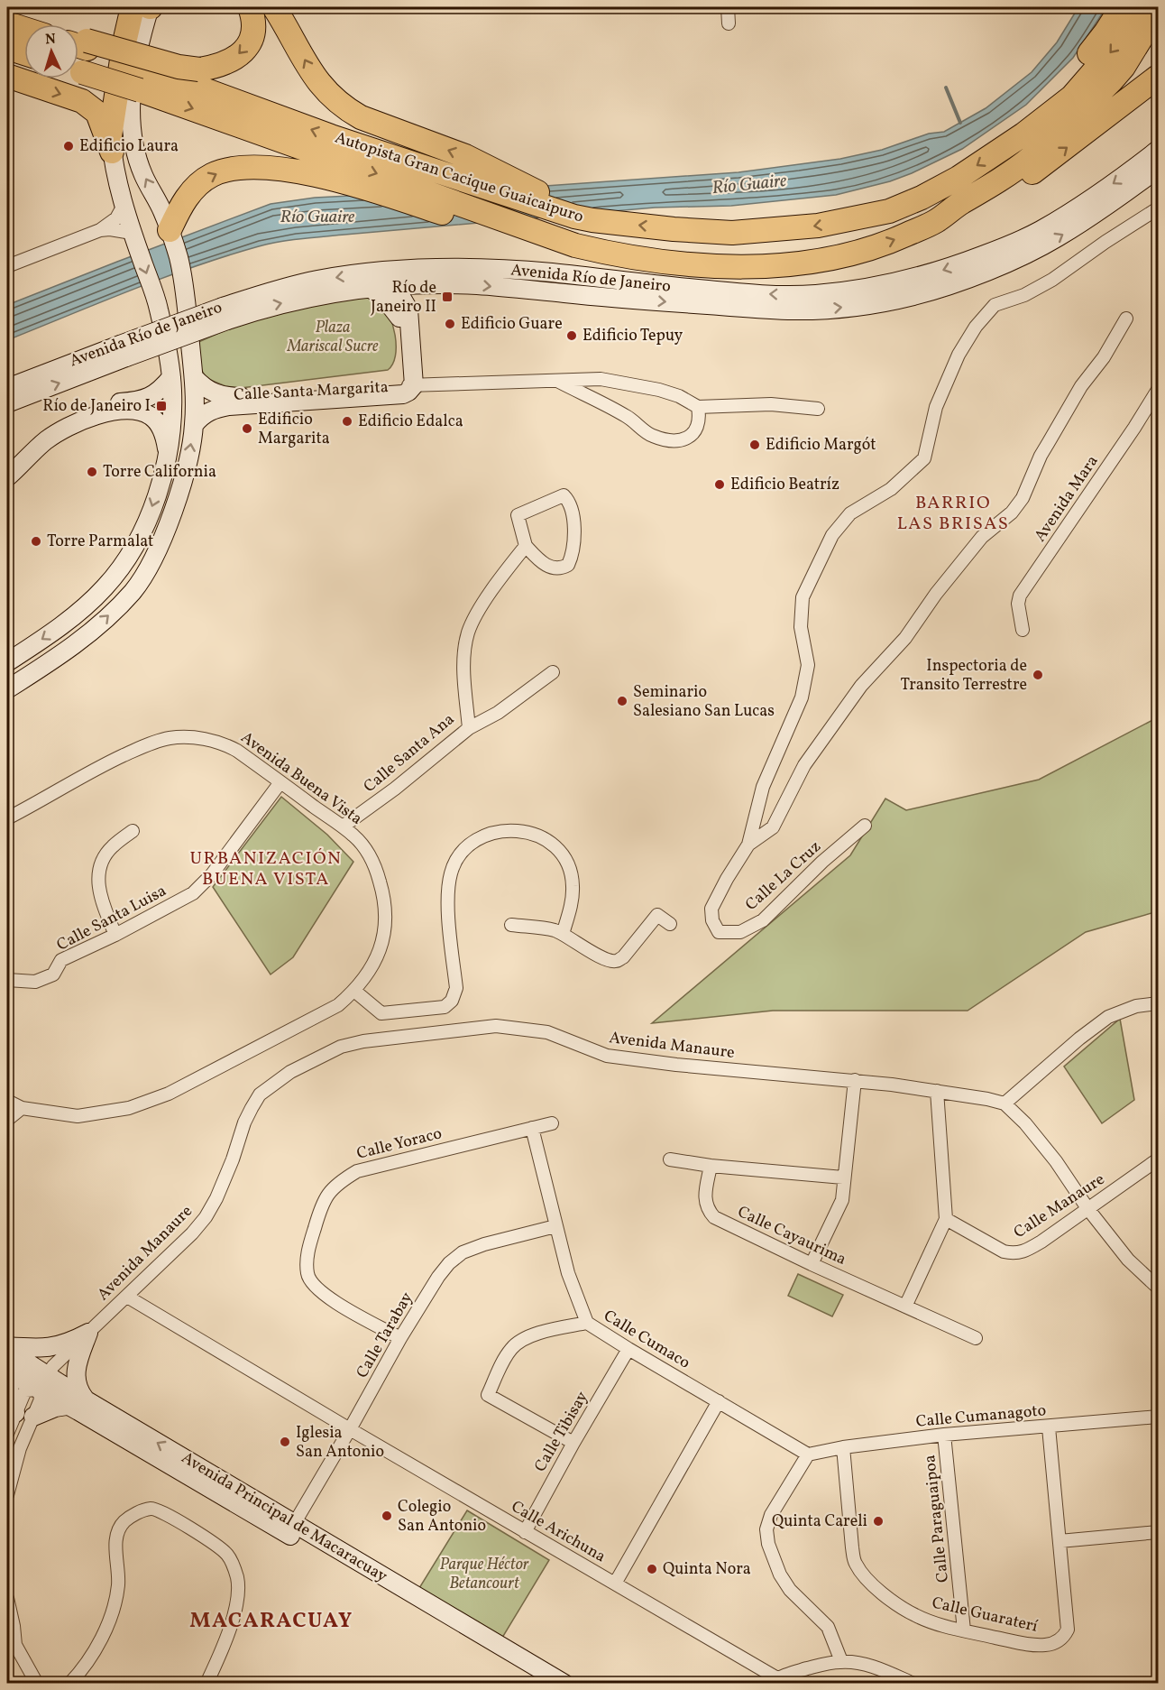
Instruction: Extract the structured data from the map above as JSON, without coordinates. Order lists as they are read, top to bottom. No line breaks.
{"streets":{"highway":["Autopista Gran Cacique Guaicaipuro"],"street":["Avenida Río de Janeiro","Calle Santa Margarita","Avenida Mara","Calle Santa Ana","Avenida Buena Vista","Calle La Cruz","Calle Santa Luisa","Avenida Manaure","Calle Yoraco","Calle Manaure","Calle Cayaurima","Calle Tarabay","Calle Cumaco","Calle Cumanagoto","Calle Tibisay","Avenida Principal de Macaracuay","Calle Paraguaipoa","Calle Arichuna","Calle Guaraterí"]},"crossings":[["Avenida Río de Janeiro","Calle Santa Margarita"],["Calle Santa Ana","Avenida Buena Vista"],["Avenida Buena Vista","Calle Santa Luisa"],["Avenida Manaure","Avenida Principal de Macaracuay"],["Avenida Manaure","Calle Arichuna"],["Calle Yoraco","Calle Tarabay"],["Calle Yoraco","Calle Cumaco"],["Calle Tarabay","Calle Cumaco"],["Calle Tarabay","Avenida Principal de Macaracuay"],["Calle Tarabay","Calle Arichuna"],["Calle Cumaco","Calle Cumanagoto"],["Calle Cumaco","Calle Tibisay"],["Calle Cumanagoto","Calle Paraguaipoa"],["Calle Cumanagoto","Calle Guaraterí"],["Calle Tibisay","Calle Arichuna"],["Calle Paraguaipoa","Calle Guaraterí"]],"districts":["BARRIO LAS BRISAS","URBANIZACIÓN BUENA VISTA","MACARACUAY"],"water":["Río Guaire"],"parks":["Plaza Mariscal Sucre","Parque Héctor Betancourt"],"places":{"other":["Edificio Laura","Edificio Guare","Edificio Tepuy","Edificio Edalca","Edificio Margarita","Edificio Margót","Torre California","Edificio Beatríz","Torre Parmalat","Inspectoria de Transito Terrestre","Seminario Salesiano San Lucas","Iglesia San Antonio","Colegio San Antonio","Quinta Careli","Quinta Nora"],"transit":["Río de Janeiro II","Río de Janeiro I"]},"north":"top"}
